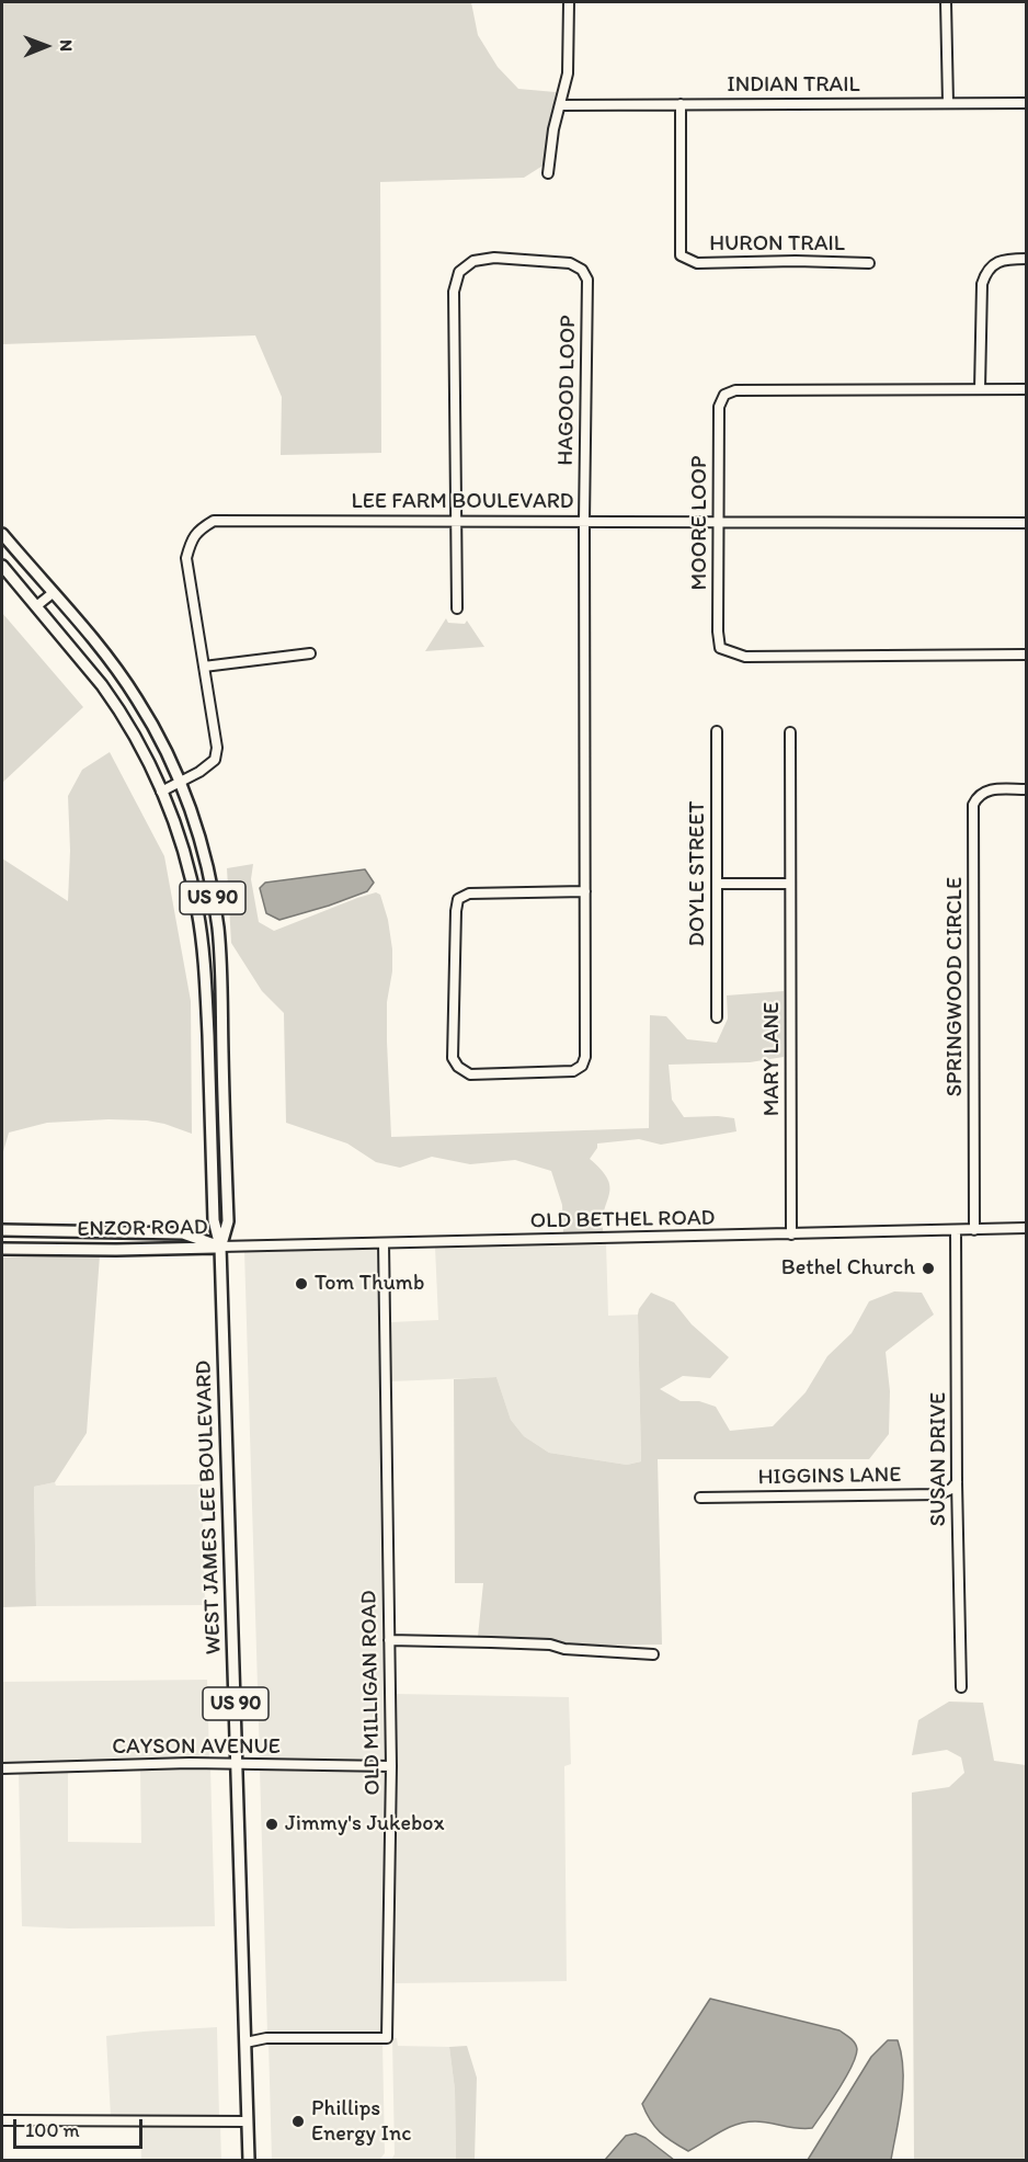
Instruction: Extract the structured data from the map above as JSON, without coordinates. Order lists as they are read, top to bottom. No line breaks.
{"streets":{"main road":["US 90","ENZOR ROAD","WEST JAMES LEE BOULEVARD"],"street":["INDIAN TRAIL","HURON TRAIL","HAGOOD LOOP","LEE FARM BOULEVARD","MOORE LOOP","DOYLE STREET","SPRINGWOOD CIRCLE","MARY LANE","OLD BETHEL ROAD","SUSAN DRIVE","HIGGINS LANE","OLD MILLIGAN ROAD","CAYSON AVENUE"]},"crossings":[["INDIAN TRAIL","HURON TRAIL"],["HAGOOD LOOP","LEE FARM BOULEVARD"],["LEE FARM BOULEVARD","MOORE LOOP"],["LEE FARM BOULEVARD","WEST JAMES LEE BOULEVARD"],["SPRINGWOOD CIRCLE","OLD BETHEL ROAD"],["MARY LANE","OLD BETHEL ROAD"],["OLD BETHEL ROAD","ENZOR ROAD"],["OLD BETHEL ROAD","SUSAN DRIVE"],["OLD BETHEL ROAD","WEST JAMES LEE BOULEVARD"],["OLD BETHEL ROAD","OLD MILLIGAN ROAD"],["ENZOR ROAD","WEST JAMES LEE BOULEVARD"],["SUSAN DRIVE","HIGGINS LANE"],["WEST JAMES LEE BOULEVARD","OLD MILLIGAN ROAD"],["WEST JAMES LEE BOULEVARD","CAYSON AVENUE"],["OLD MILLIGAN ROAD","CAYSON AVENUE"]],"places":["Bethel Church","Tom Thumb","Jimmy's Jukebox","Phillips Energy Inc"],"scale_bar":"100 m","north":"right"}
